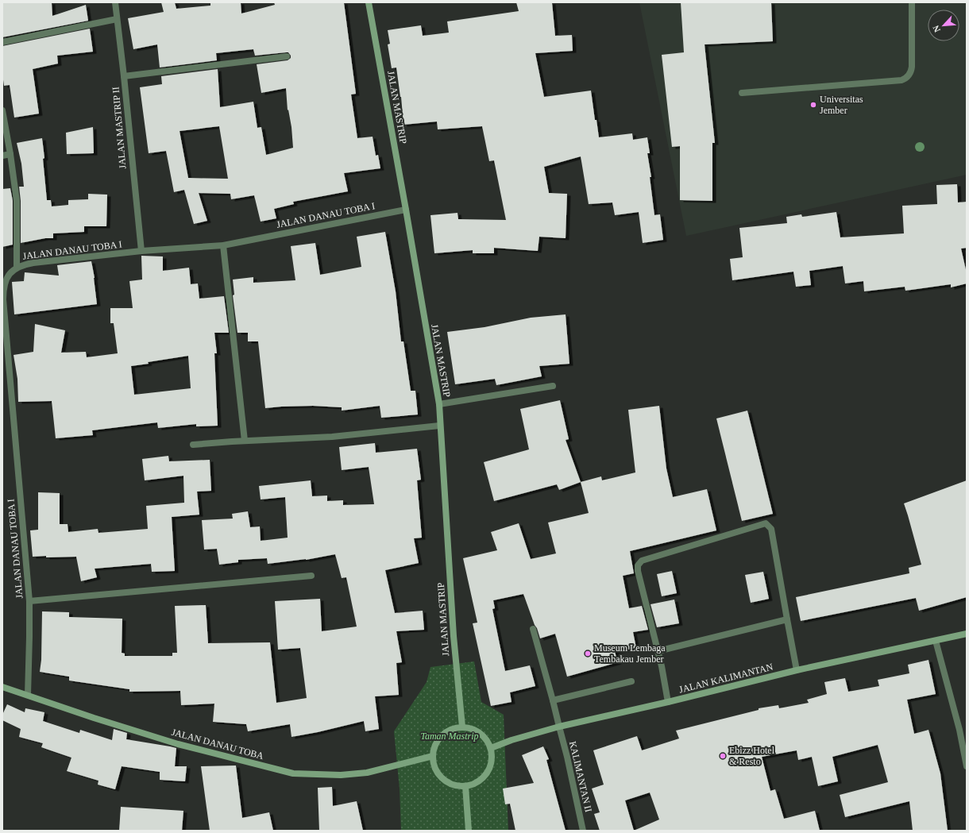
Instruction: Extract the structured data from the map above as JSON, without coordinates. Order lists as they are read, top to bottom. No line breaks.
{"streets":{"main road":["JALAN MASTRIP","JALAN KALIMANTAN","JALAN DANAU TOBA"],"street":["JALAN MASTRIP II","JALAN DANAU TOBA I","KALIMANTAN II"]},"crossings":[["JALAN MASTRIP","JALAN DANAU TOBA I"],["JALAN MASTRIP","JALAN KALIMANTAN"],["JALAN MASTRIP","JALAN DANAU TOBA"],["JALAN MASTRIP II","JALAN DANAU TOBA I"],["JALAN DANAU TOBA I","JALAN DANAU TOBA"],["JALAN KALIMANTAN","JALAN DANAU TOBA"],["JALAN KALIMANTAN","KALIMANTAN II"]],"parks":["Taman Mastrip"],"places":["Universitas Jember","Museum Lembaga Tembakau Jember","Ebizz Hotel & Resto"],"north":"bottom left"}
